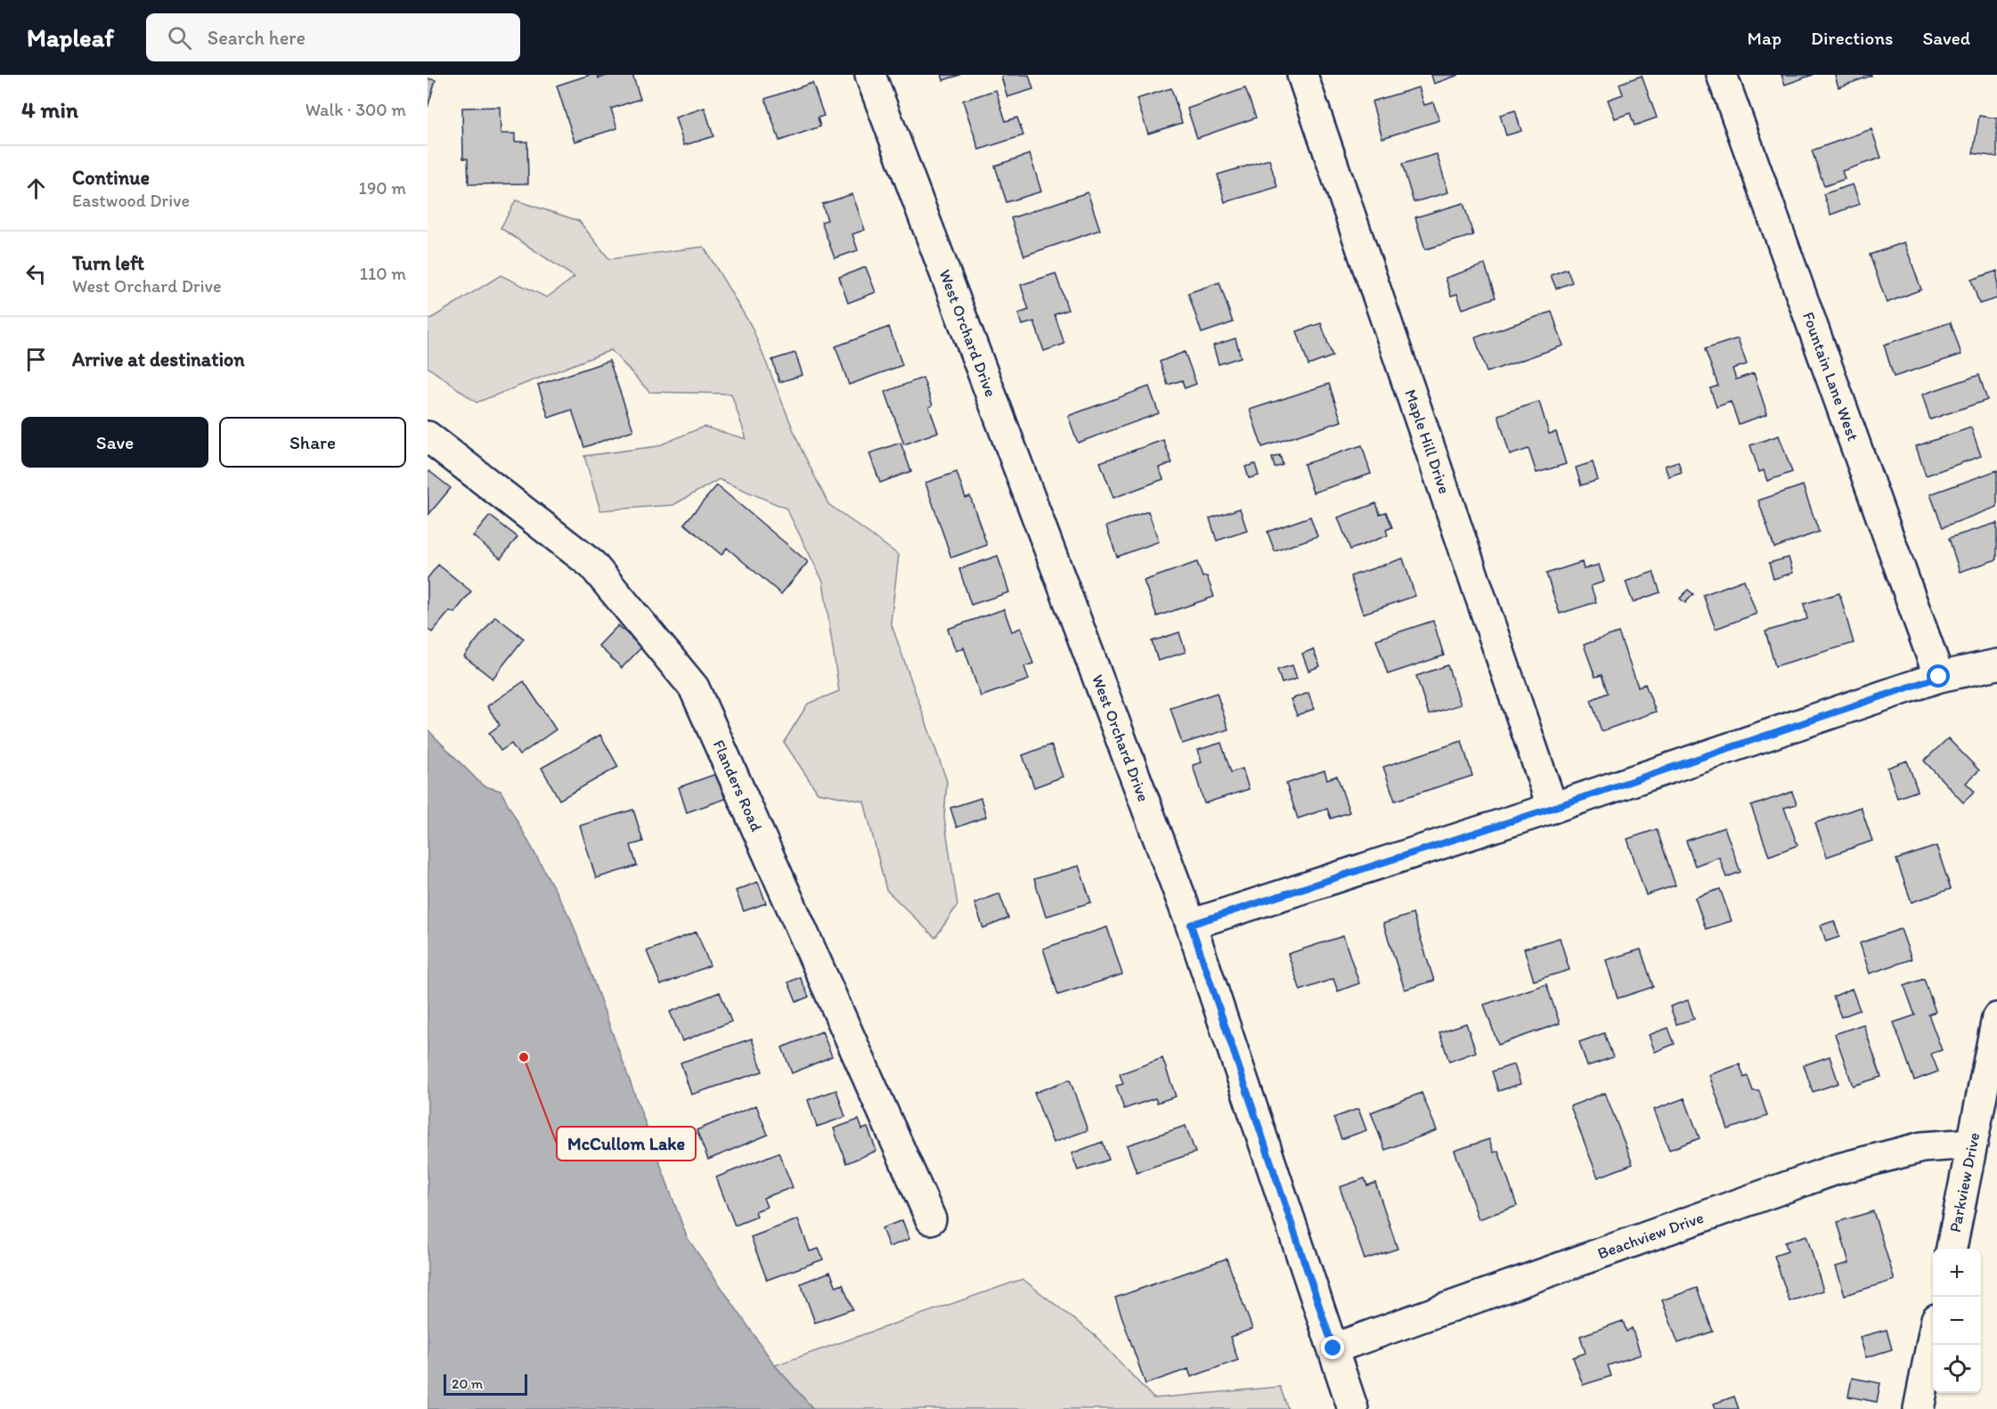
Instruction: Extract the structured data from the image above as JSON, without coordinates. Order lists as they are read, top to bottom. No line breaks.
{"streets":{"street":["West Orchard Drive","Fountain Lane West","Maple Hill Drive","Flanders Road","Parkview Drive","Beachview Drive"]},"crossings":[["West Orchard Drive","Beachview Drive"],["Parkview Drive","Beachview Drive"]],"places":["McCullom Lake"],"scale_bar":"20 m","page":{"header":"Mapleaf","search":"Search here","nav":["Map","Directions","Saved"],"heading":["4 min","Walk · 300 m"],"list":[["Continue","Eastwood Drive","190 m"],["Turn left","West Orchard Drive","110 m"],"Arrive at destination"],"buttons":["Save","Share"],"map_buttons":["+","−"],"scale":"20 m"}}
